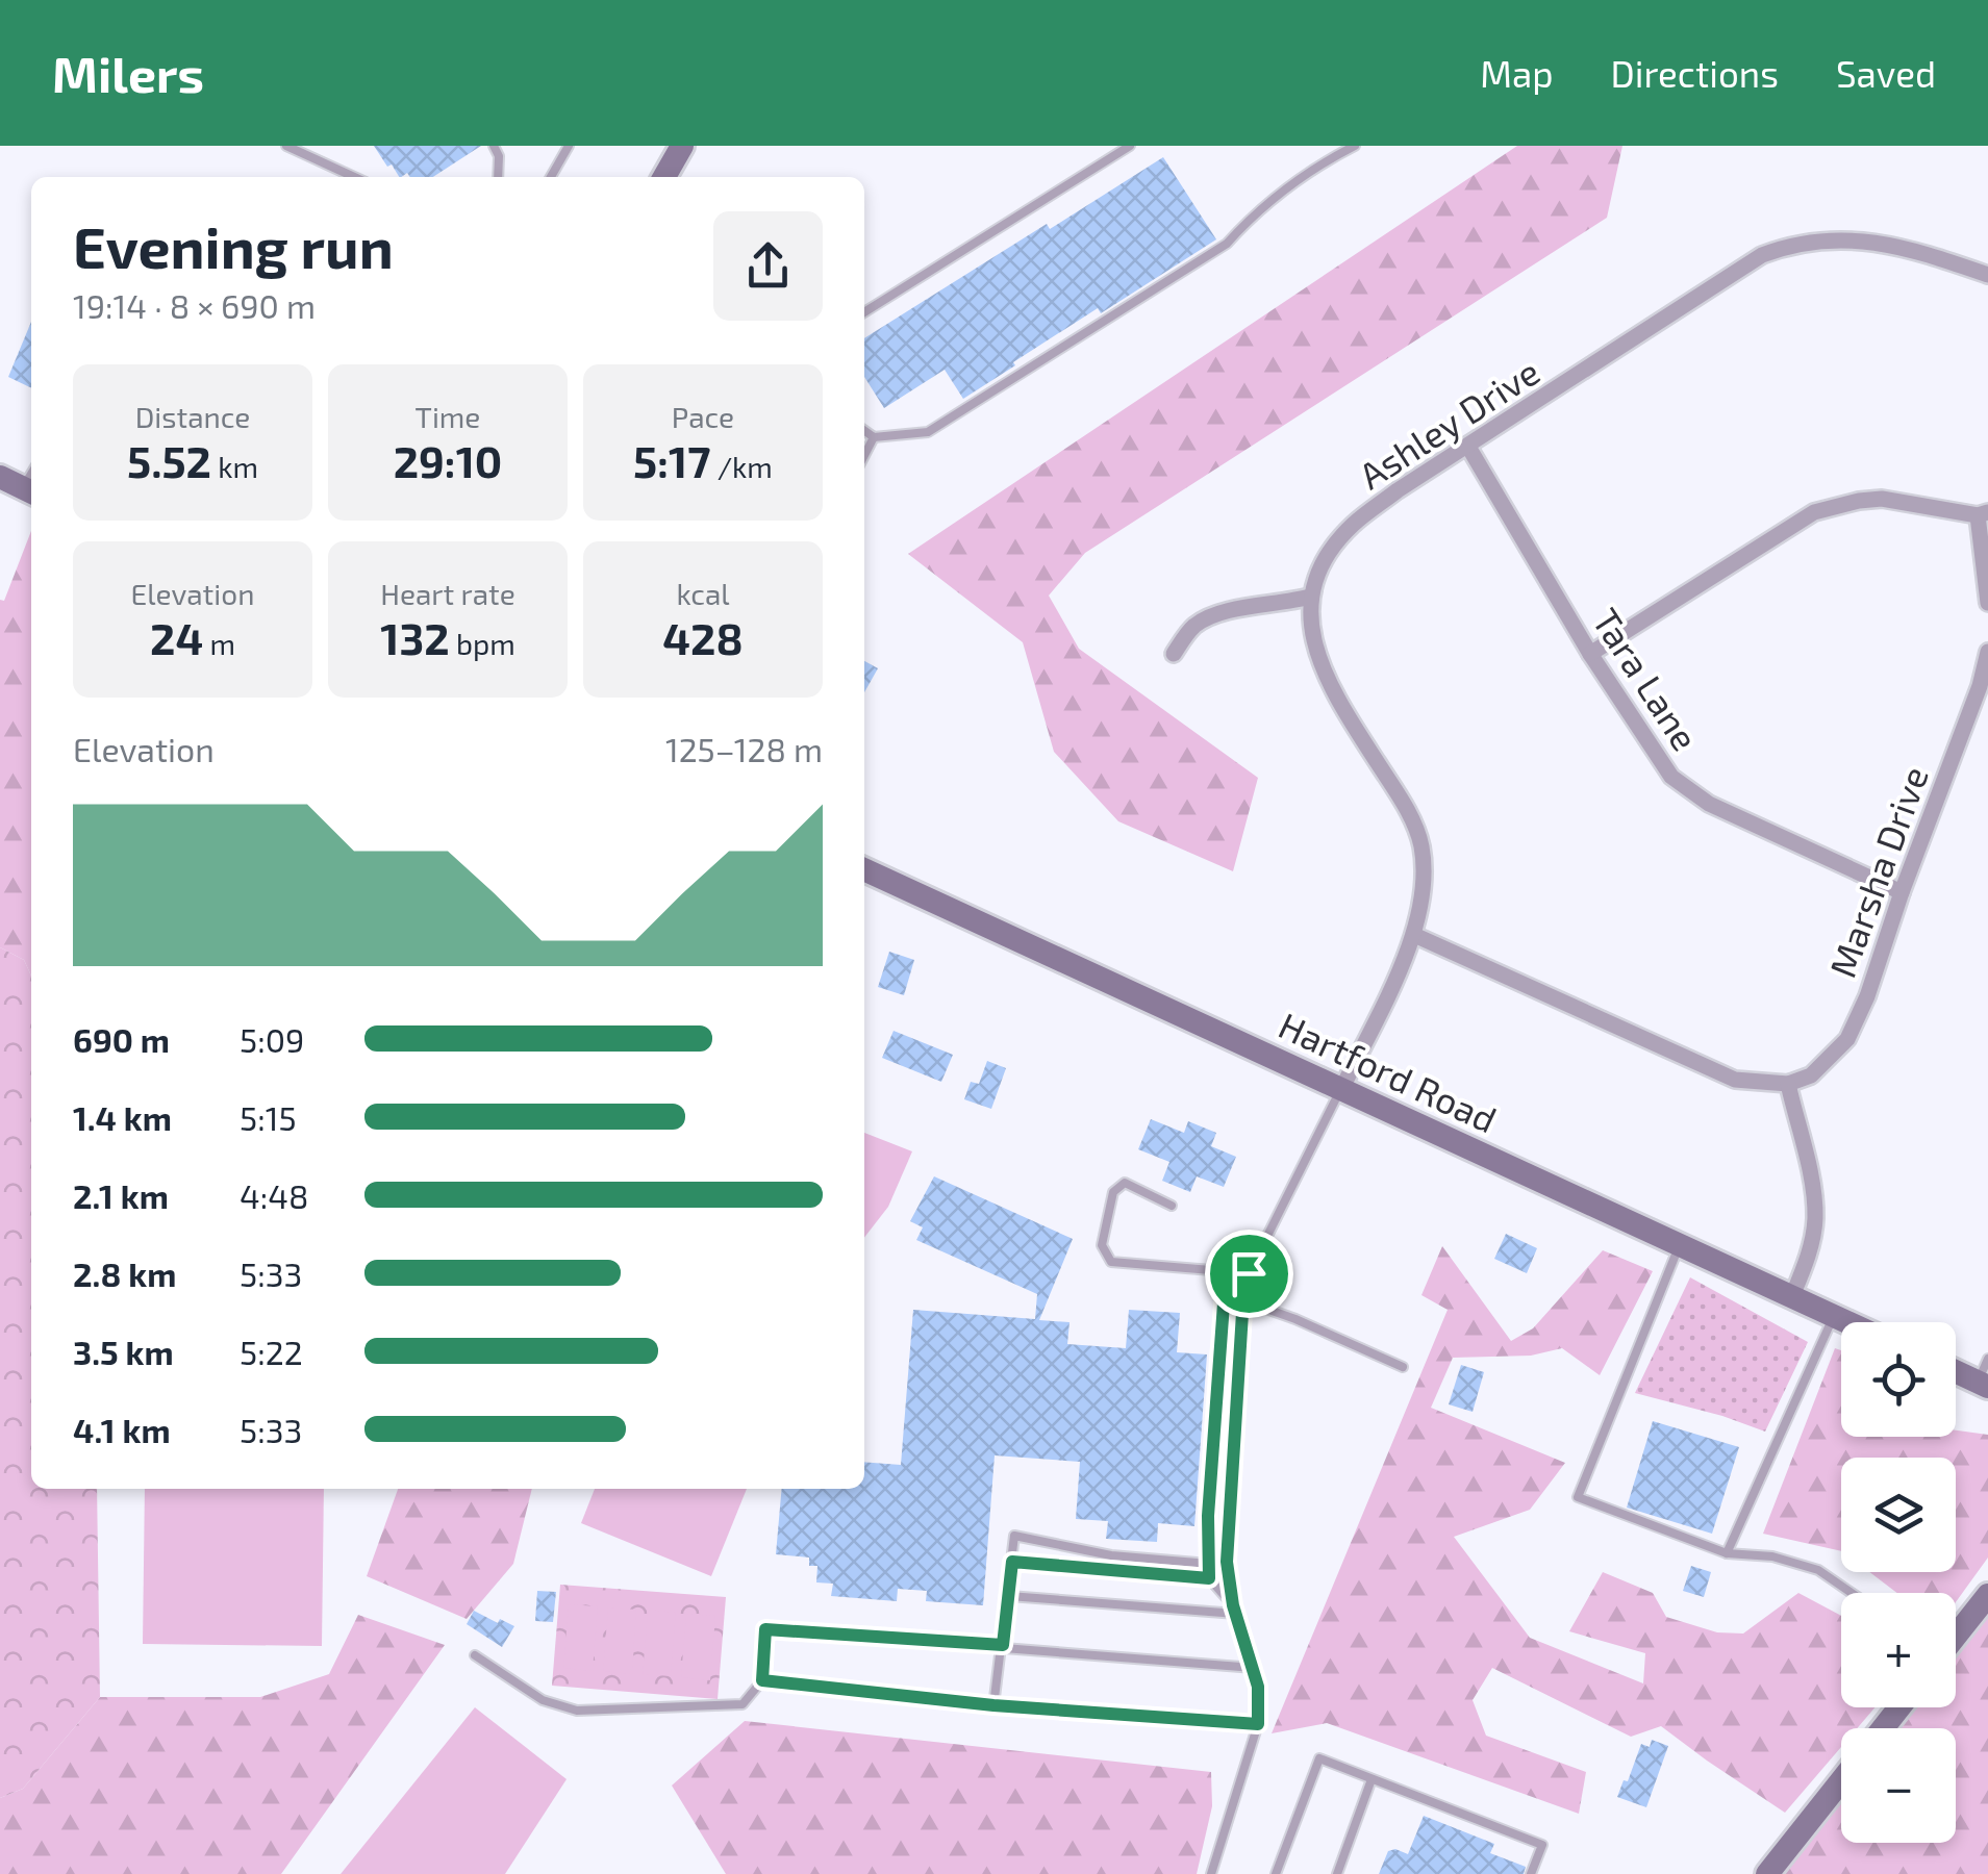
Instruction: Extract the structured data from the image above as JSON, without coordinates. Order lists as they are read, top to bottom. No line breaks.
{"streets":{"main road":["Hartford Road"],"street":["Ashley Drive","Tara Lane","Marsha Drive"]},"crossings":[["Ashley Drive","Tara Lane"],["Tara Lane","Marsha Drive"]],"page":{"header":"Milers","nav":["Map","Directions","Saved"],"heading":["Evening run","19:14 · 8 × 690 m"],"stats":[["Distance","5.52 km"],["Time","29:10"],["Pace","5:17 /km"],["Elevation","24 m"],["Heart rate","132 bpm"],["kcal","428"]],"chart":["Elevation","125–128 m"],"list":[{"name":"690 m","note":"5:09"},{"name":"1.4 km","note":"5:15"},{"name":"2.1 km","note":"4:48"},{"name":"2.8 km","note":"5:33"},{"name":"3.5 km","note":"5:22"},{"name":"4.1 km","note":"5:33"}],"map_buttons":["+","−"]}}
